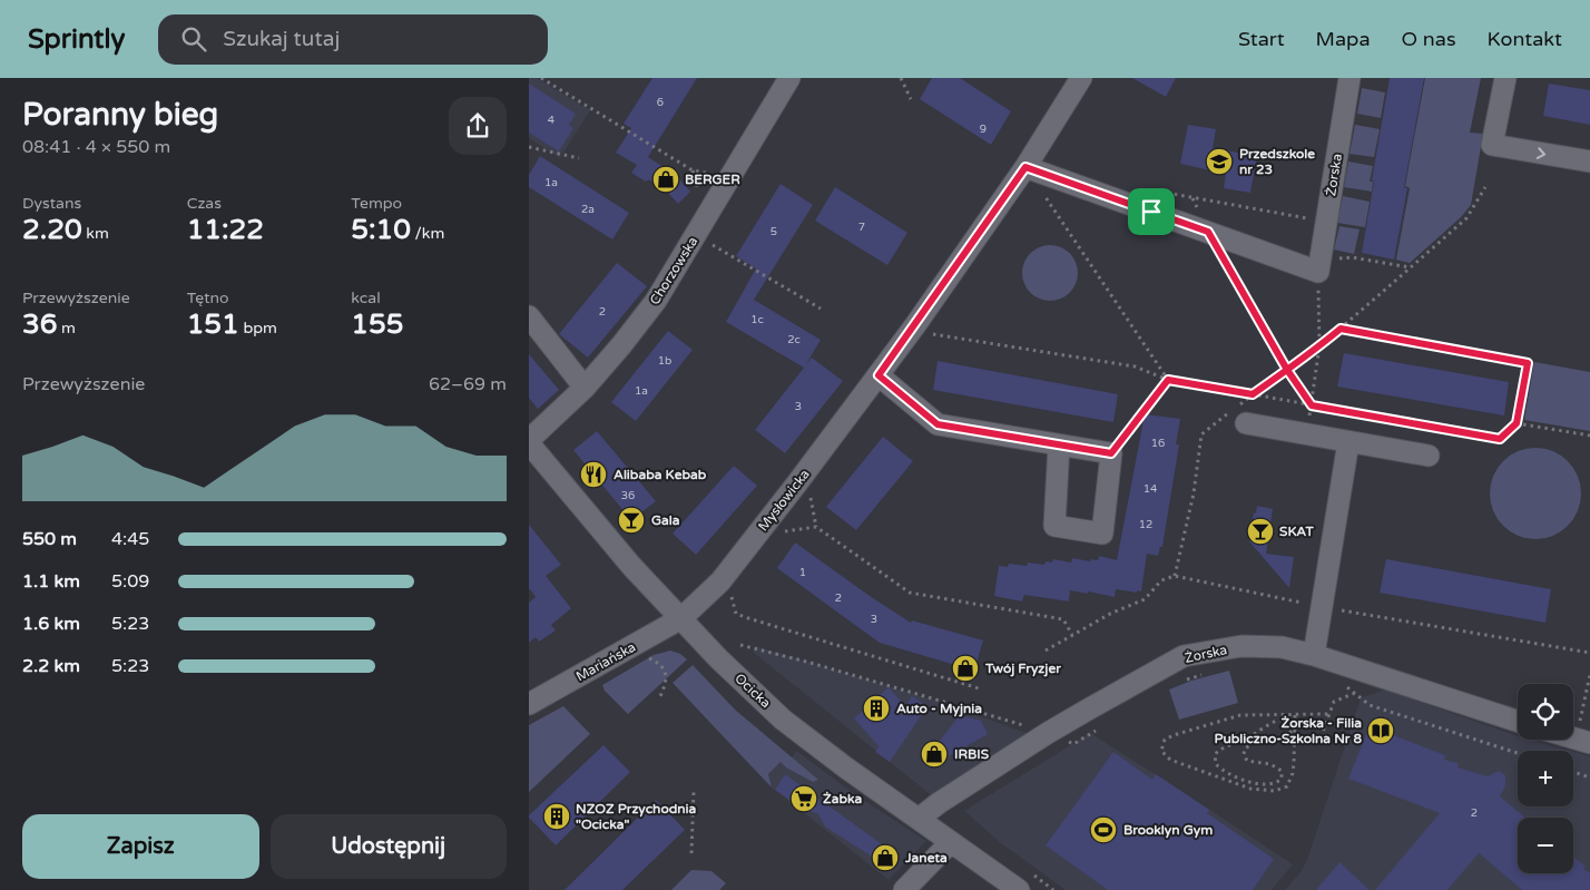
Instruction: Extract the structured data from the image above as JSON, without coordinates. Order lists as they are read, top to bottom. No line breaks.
{"streets":{"street":["Żorska","Chorzowska","Mysłowicka","Mariańska","Ocicka"]},"crossings":[["Żorska","Ocicka"],["Chorzowska","Ocicka"],["Mysłowicka","Mariańska"],["Mysłowicka","Ocicka"],["Mariańska","Ocicka"]],"places":{"school or university":["Przedszkole nr 23"],"shop":["BERGER","Twój Fryzjer","IRBIS","Janeta"],"restaurant":["Alibaba Kebab"],"bar":["Gala","SKAT"],"building":["Auto - Myjnia","NZOZ Przychodnia \"Ocicka\""],"library":["Żorska - Filia Publiczno-Szkolna Nr 8"],"supermarket":["Żabka"],"sports":["Brooklyn Gym"]},"house_numbers":["6","4","9","1a","2a","7","5","2","1c","2c","1b","1a","3","16","14","36","12","1","2","3","2"],"page":{"header":"Sprintly","search":"Szukaj tutaj","nav":["Start","Mapa","O nas","Kontakt"],"heading":["Poranny bieg","08:41 · 4 × 550 m"],"stats":[["Dystans","2.20 km"],["Czas","11:22"],["Tempo","5:10 /km"],["Przewyższenie","36 m"],["Tętno","151 bpm"],["kcal","155"]],"chart":["Przewyższenie","62–69 m"],"list":[{"name":"550 m","note":"4:45"},{"name":"1.1 km","note":"5:09"},{"name":"1.6 km","note":"5:23"},{"name":"2.2 km","note":"5:23"}],"map_buttons":["+","−"],"buttons":["Zapisz","Udostępnij"]}}
